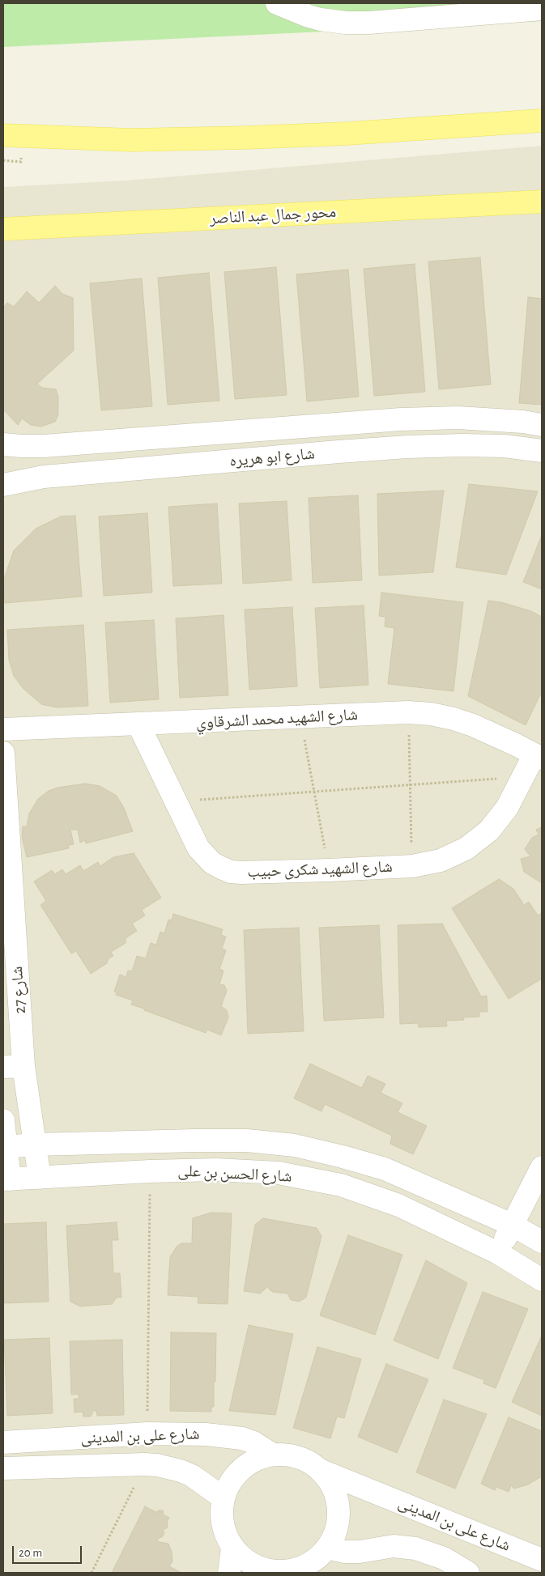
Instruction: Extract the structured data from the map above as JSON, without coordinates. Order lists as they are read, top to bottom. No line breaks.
{"streets":{"main road":["محور جمال عبد الناصر"],"street":["شارع ابو هريره","شارع الشهيد محمد الشرقاوي","شارع الشهيد شكرى حبيب","شارع 27","شارع الحسن بن على","شارع على بن المدينى"]},"crossings":[["شارع الشهيد محمد الشرقاوي","شارع الشهيد شكرى حبيب"],["شارع 27","شارع الحسن بن على"]],"scale_bar":"20 m"}
